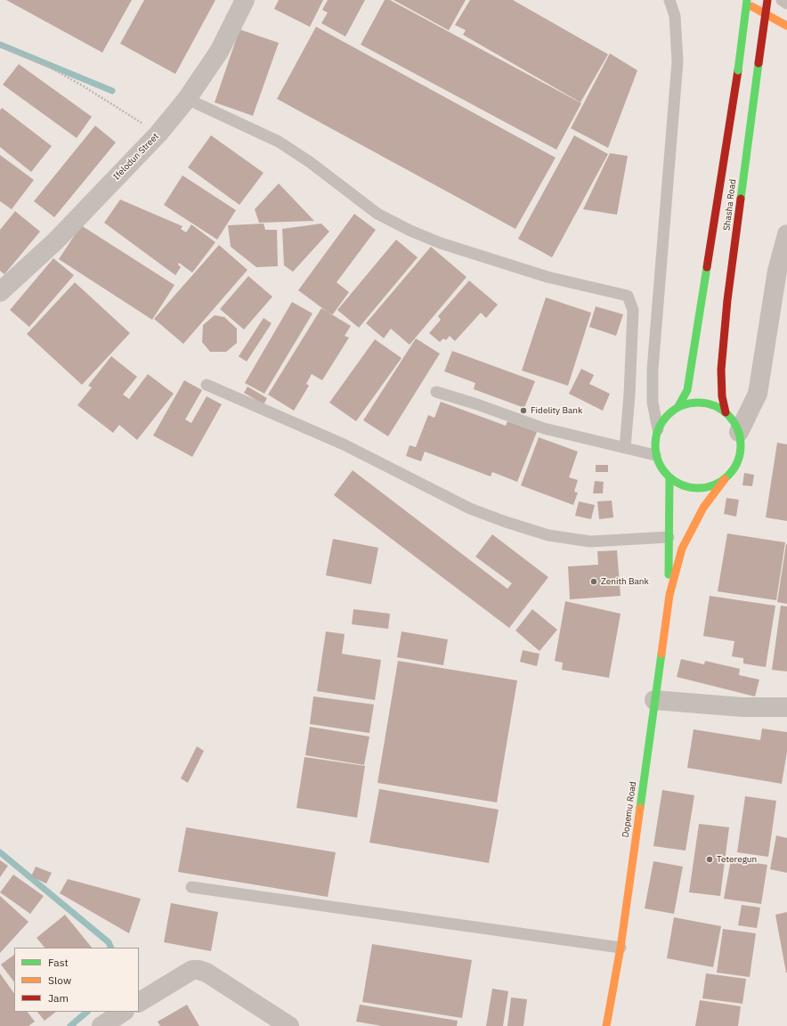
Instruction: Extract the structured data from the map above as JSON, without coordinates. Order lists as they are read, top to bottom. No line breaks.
{"streets":{"main road":["Shasha Road","Dopemu Road"],"street":["Ifelodun Street"]},"places":["Fidelity Bank","Zenith Bank","Teteregun"],"legend":["Fast","Slow","Jam"]}
